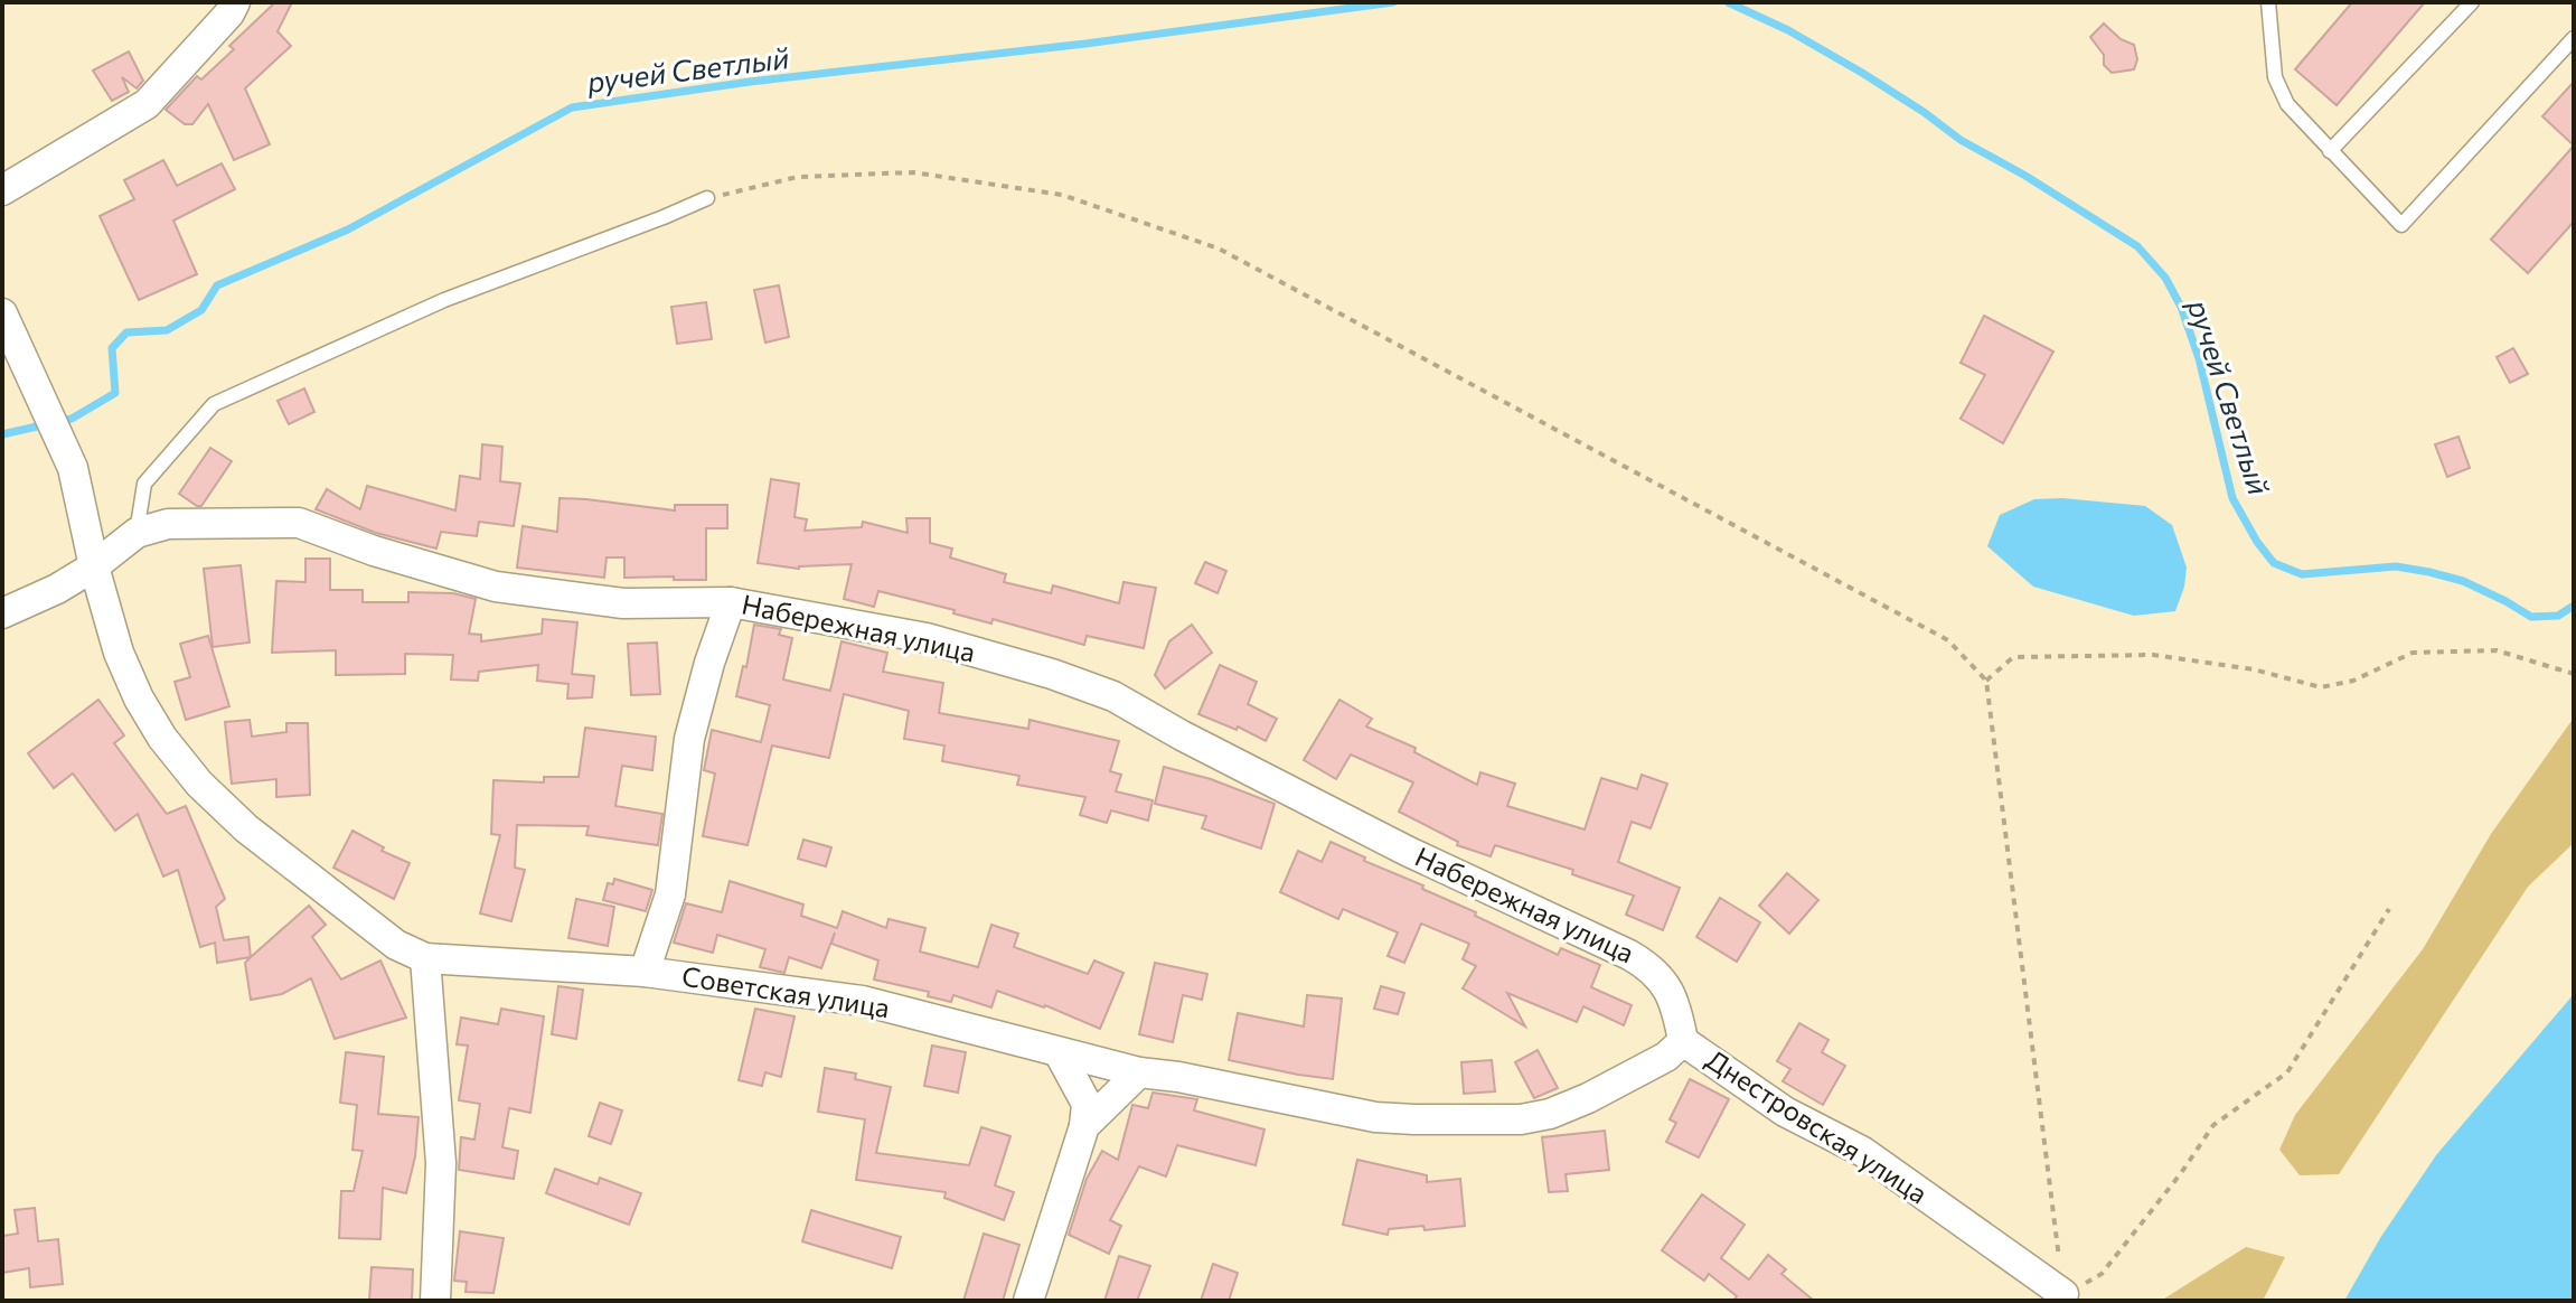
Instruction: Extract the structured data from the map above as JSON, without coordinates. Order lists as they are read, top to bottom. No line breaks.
{"streets":{"street":["Набережная улица","Советская улица","Днестровская улица"]},"crossings":[["Набережная улица","Советская улица"],["Набережная улица","Днестровская улица"],["Советская улица","Днестровская улица"]],"water":["ручей Светлый"]}
